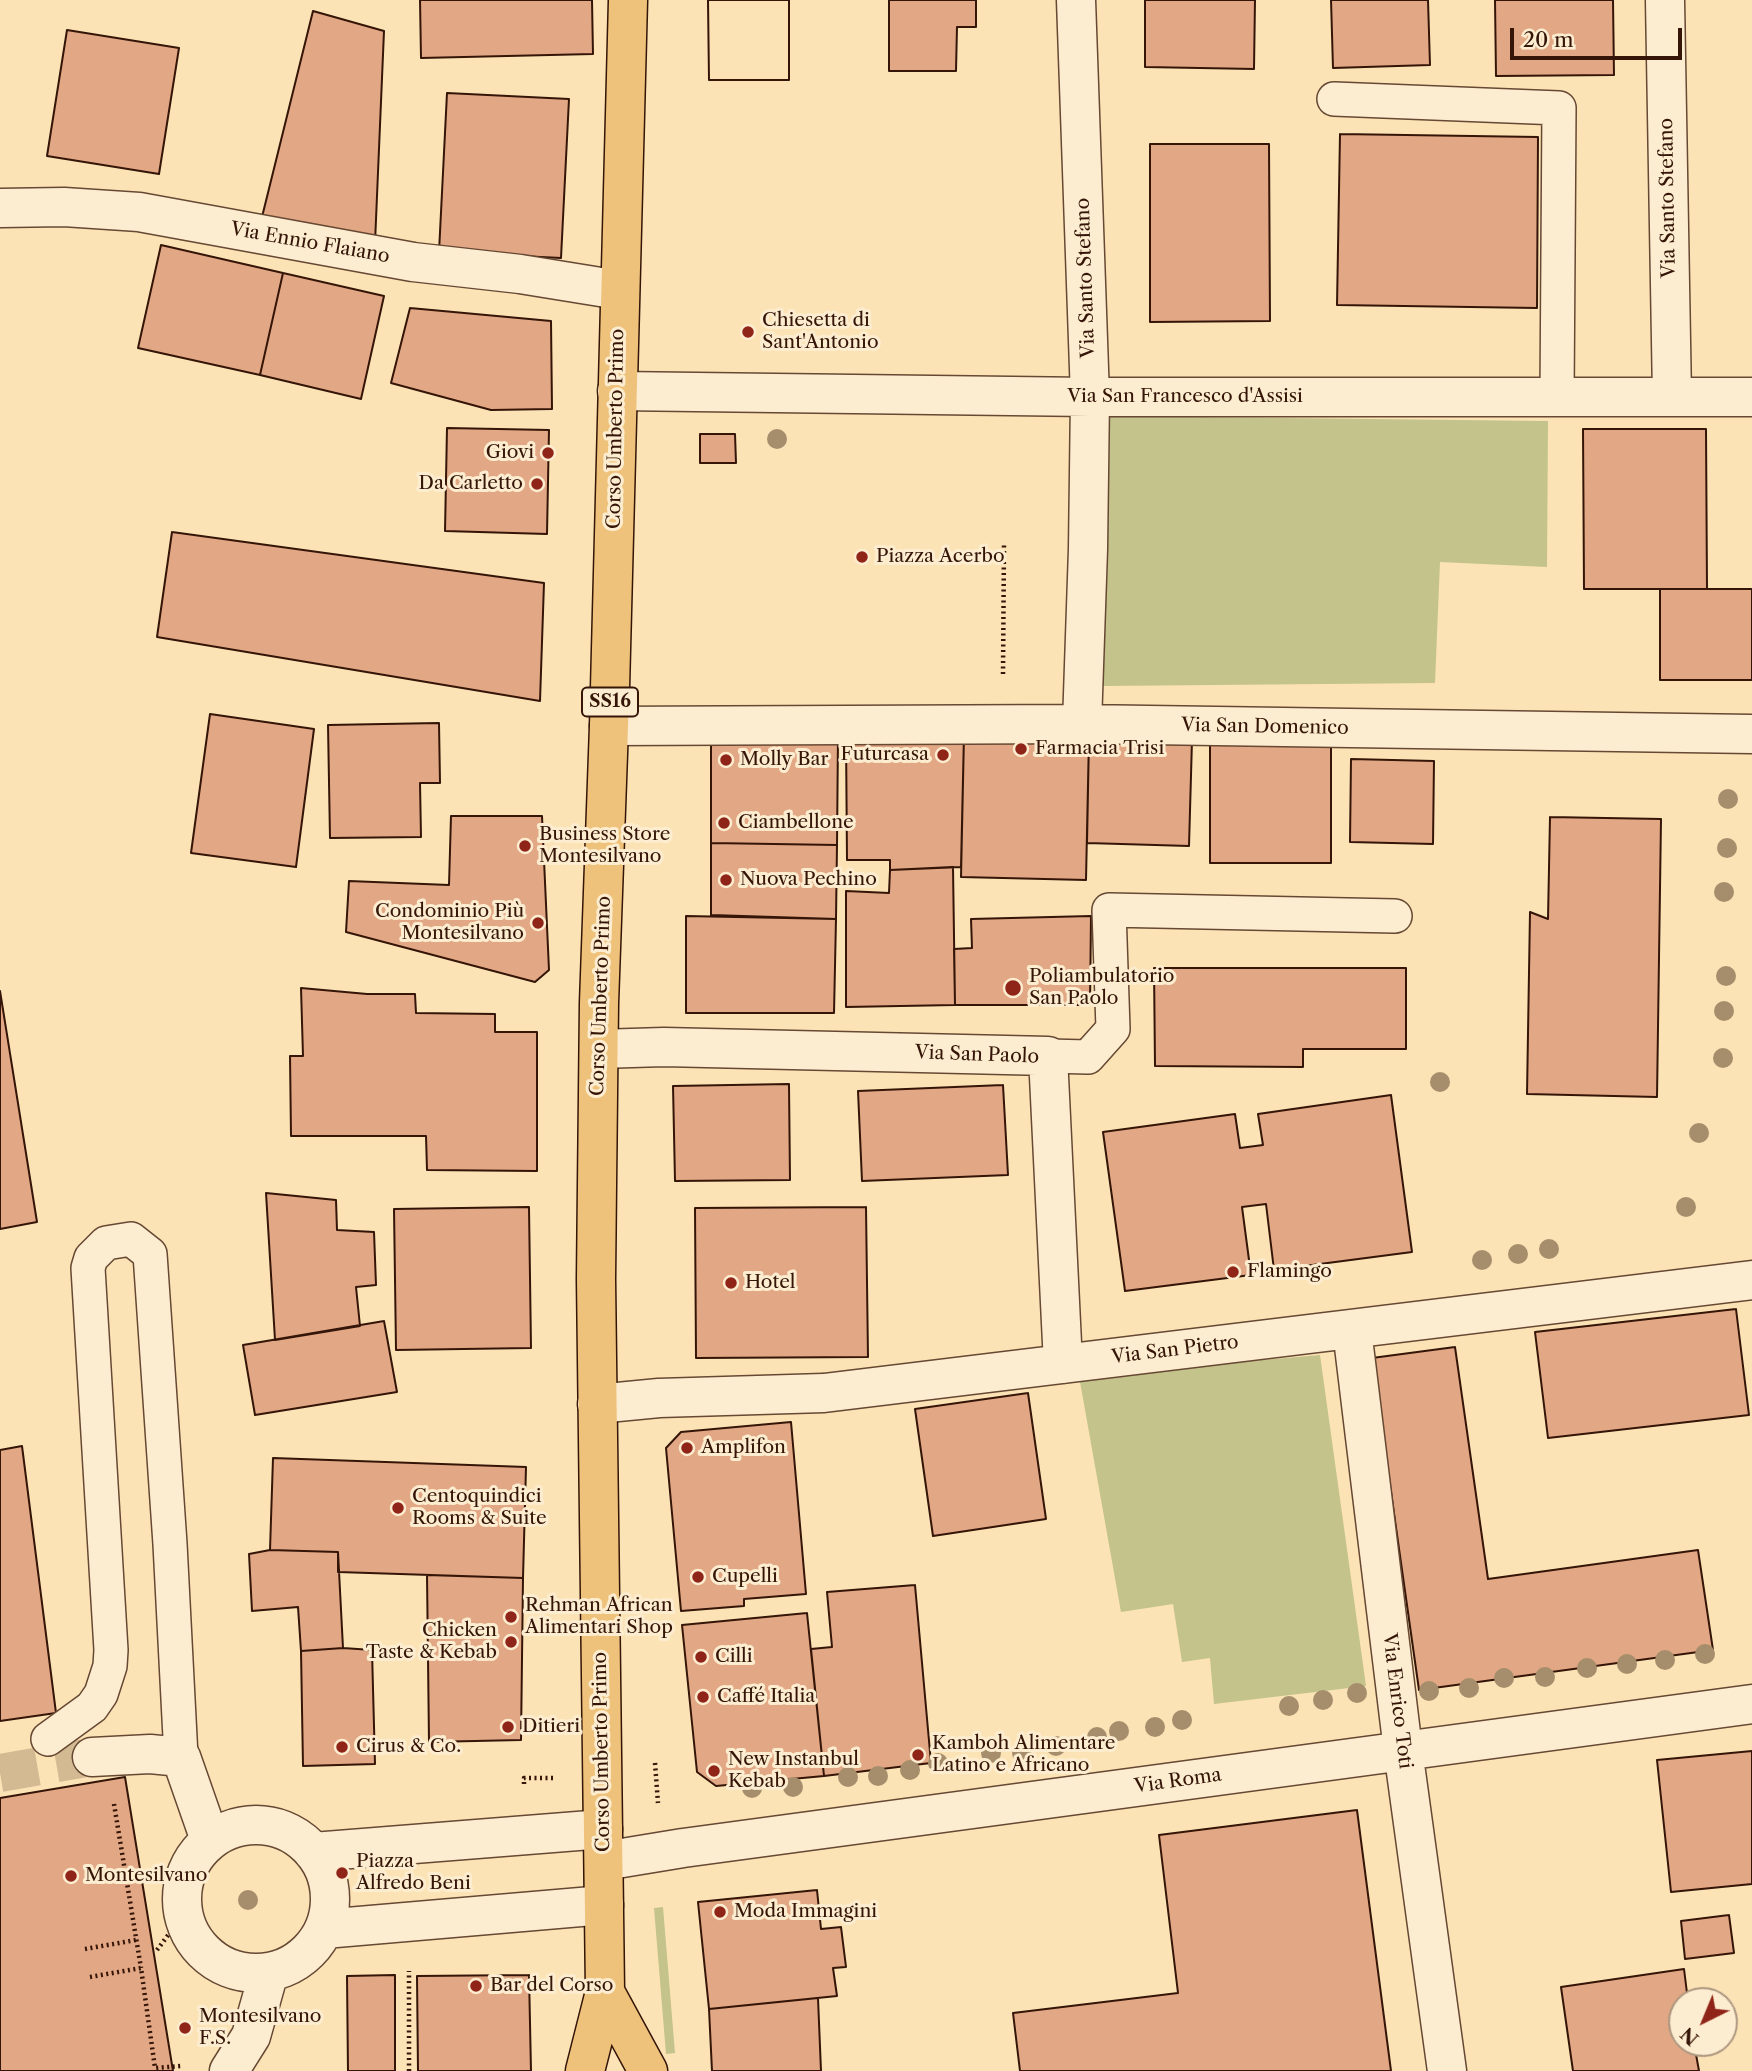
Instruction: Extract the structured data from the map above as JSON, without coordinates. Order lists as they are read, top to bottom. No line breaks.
{"streets":{"main road":["Corso Umberto Primo","SS16"],"street":["Via Santo Stefano","Via Ennio Flaiano","Via San Francesco d'Assisi","Via San Domenico","Via San Paolo","Via San Pietro","Via Enrico Toti","Via Roma"]},"crossings":[["Via Santo Stefano","Via San Francesco d'Assisi"],["Via Santo Stefano","Via San Domenico"],["Via Ennio Flaiano","Corso Umberto Primo"],["Via San Francesco d'Assisi","Corso Umberto Primo"],["Corso Umberto Primo","Via San Domenico"],["Corso Umberto Primo","Via San Paolo"],["Corso Umberto Primo","Via San Pietro"],["Corso Umberto Primo","Via Roma"],["Via San Paolo","Via San Pietro"],["Via San Pietro","Via Enrico Toti"],["Via Enrico Toti","Via Roma"]],"places":["Chiesetta di Sant'Antonio","Giovi","Da Carletto","Piazza Acerbo","Farmacia Trisi","Futurcasa","Molly Bar","Ciambellone","Business Store Montesilvano","Nuova Pechino","Condominio Più Montesilvano","Poliambulatorio San Paolo","Flamingo","Hotel","Amplifon","Centoquindici Rooms & Suite","Cupelli","Rehman African Alimentari Shop","Chicken Taste & Kebab","Cilli","Caffé Italia","Ditieri","Cirus & Co.","Kamboh Alimentare Latino e Africano","New Instanbul Kebab","Piazza Alfredo Beni","Montesilvano","Moda Immagini","Bar del Corso","Montesilvano F.S."],"scale_bar":"20 m","north":"bottom left"}
